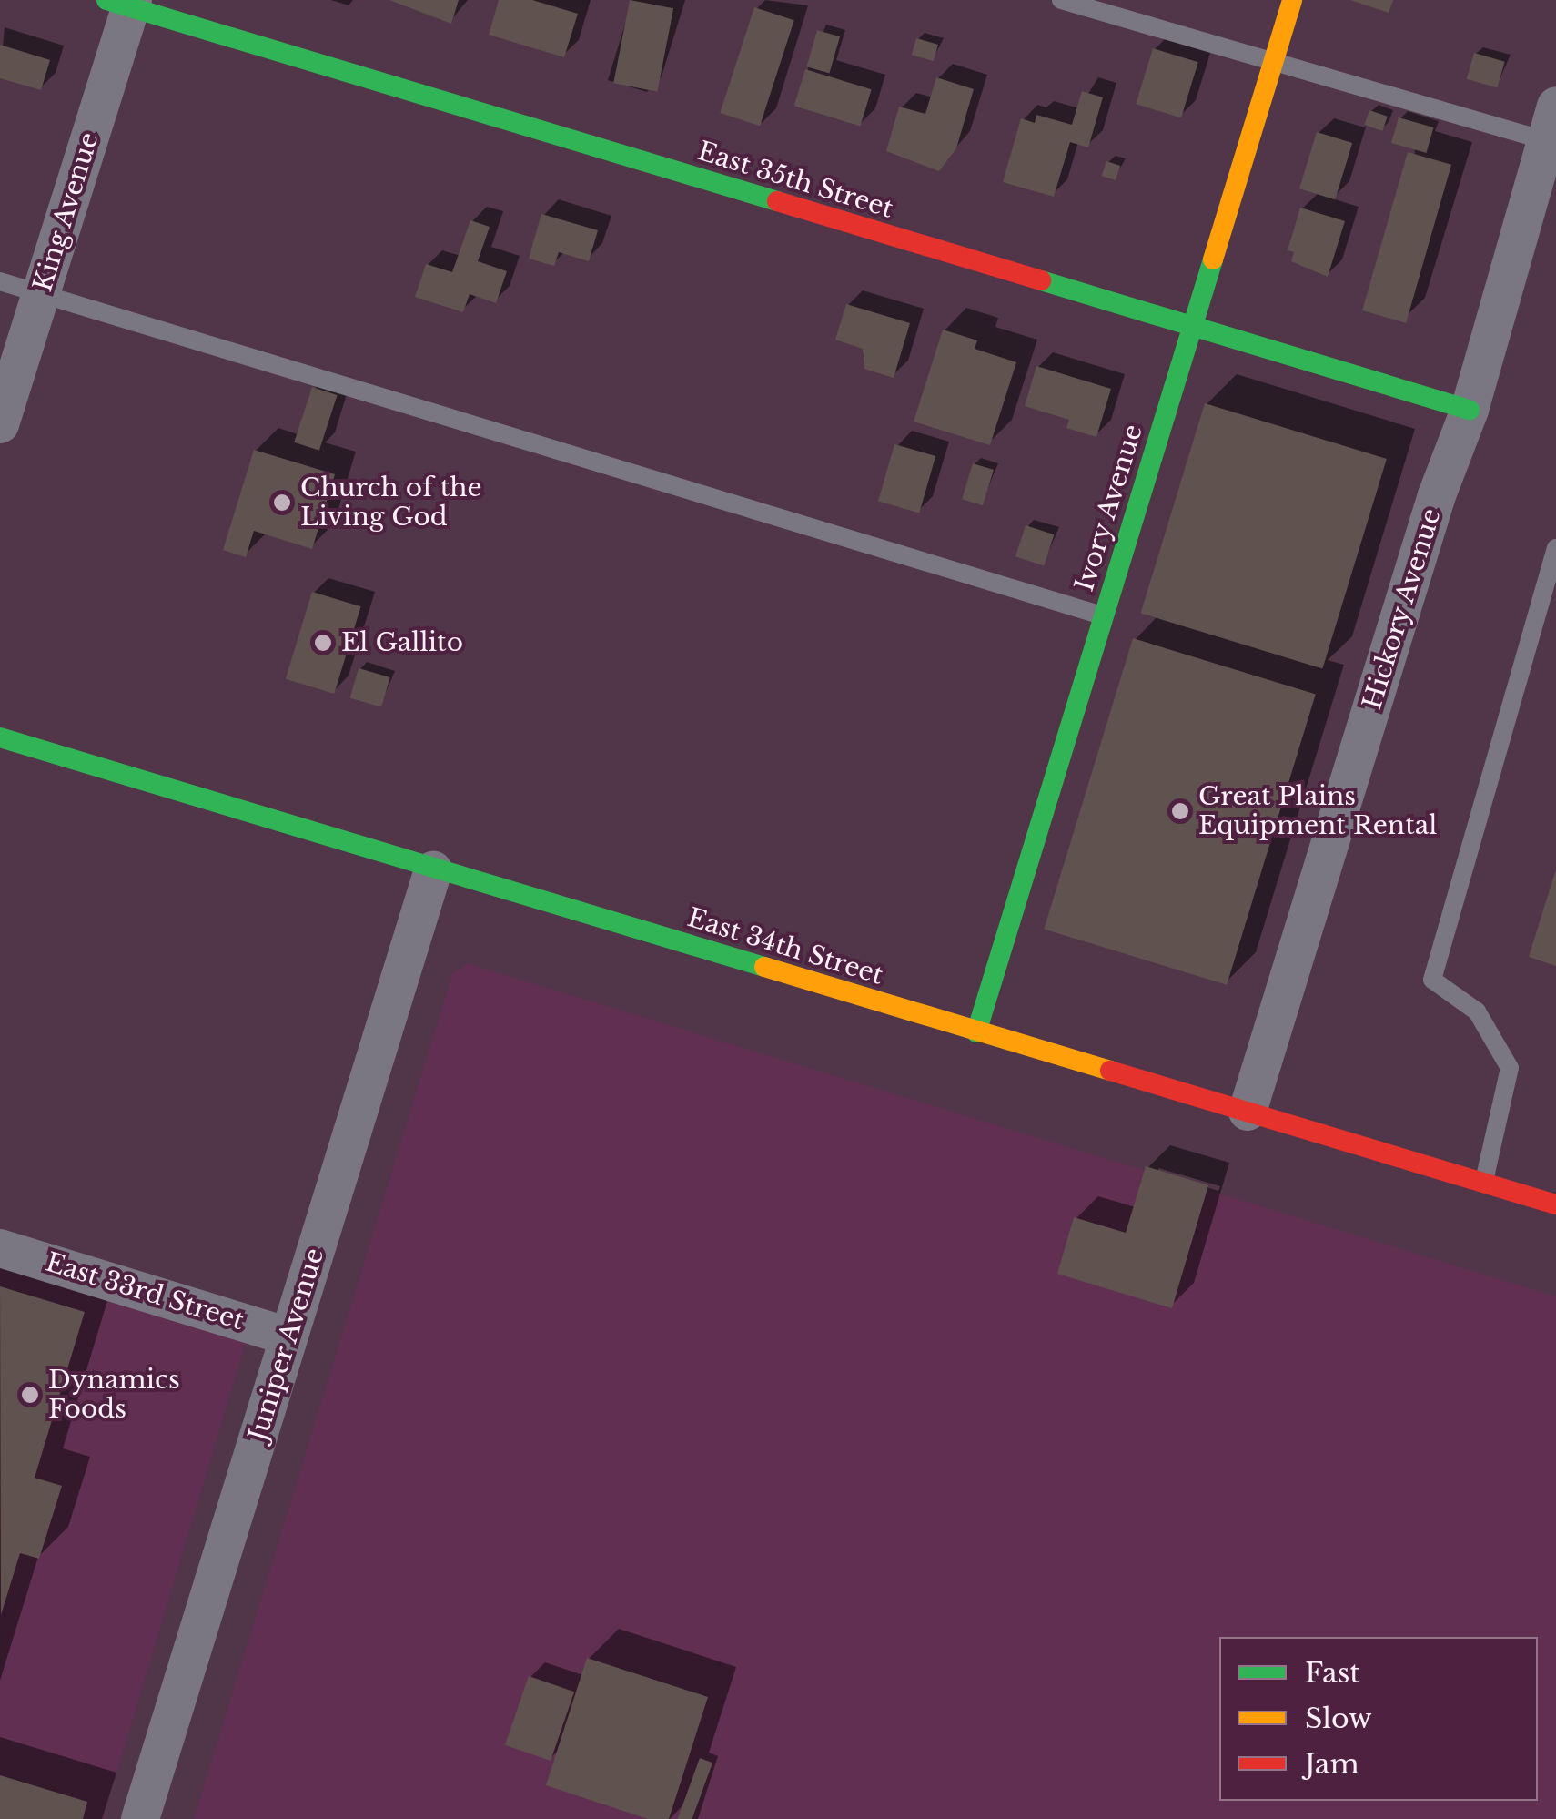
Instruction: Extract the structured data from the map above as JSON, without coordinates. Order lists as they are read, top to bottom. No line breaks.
{"streets":{"street":["East 35th Street","King Avenue","Ivory Avenue","Hickory Avenue","East 34th Street","East 33rd Street","Juniper Avenue"]},"crossings":[["East 35th Street","King Avenue"],["East 35th Street","Ivory Avenue"],["East 35th Street","Hickory Avenue"],["Ivory Avenue","East 34th Street"],["Hickory Avenue","East 34th Street"],["East 34th Street","Juniper Avenue"],["East 33rd Street","Juniper Avenue"]],"places":["Church of the Living God","El Gallito","Great Plains Equipment Rental","Dynamics Foods"],"legend":["Fast","Slow","Jam"]}
